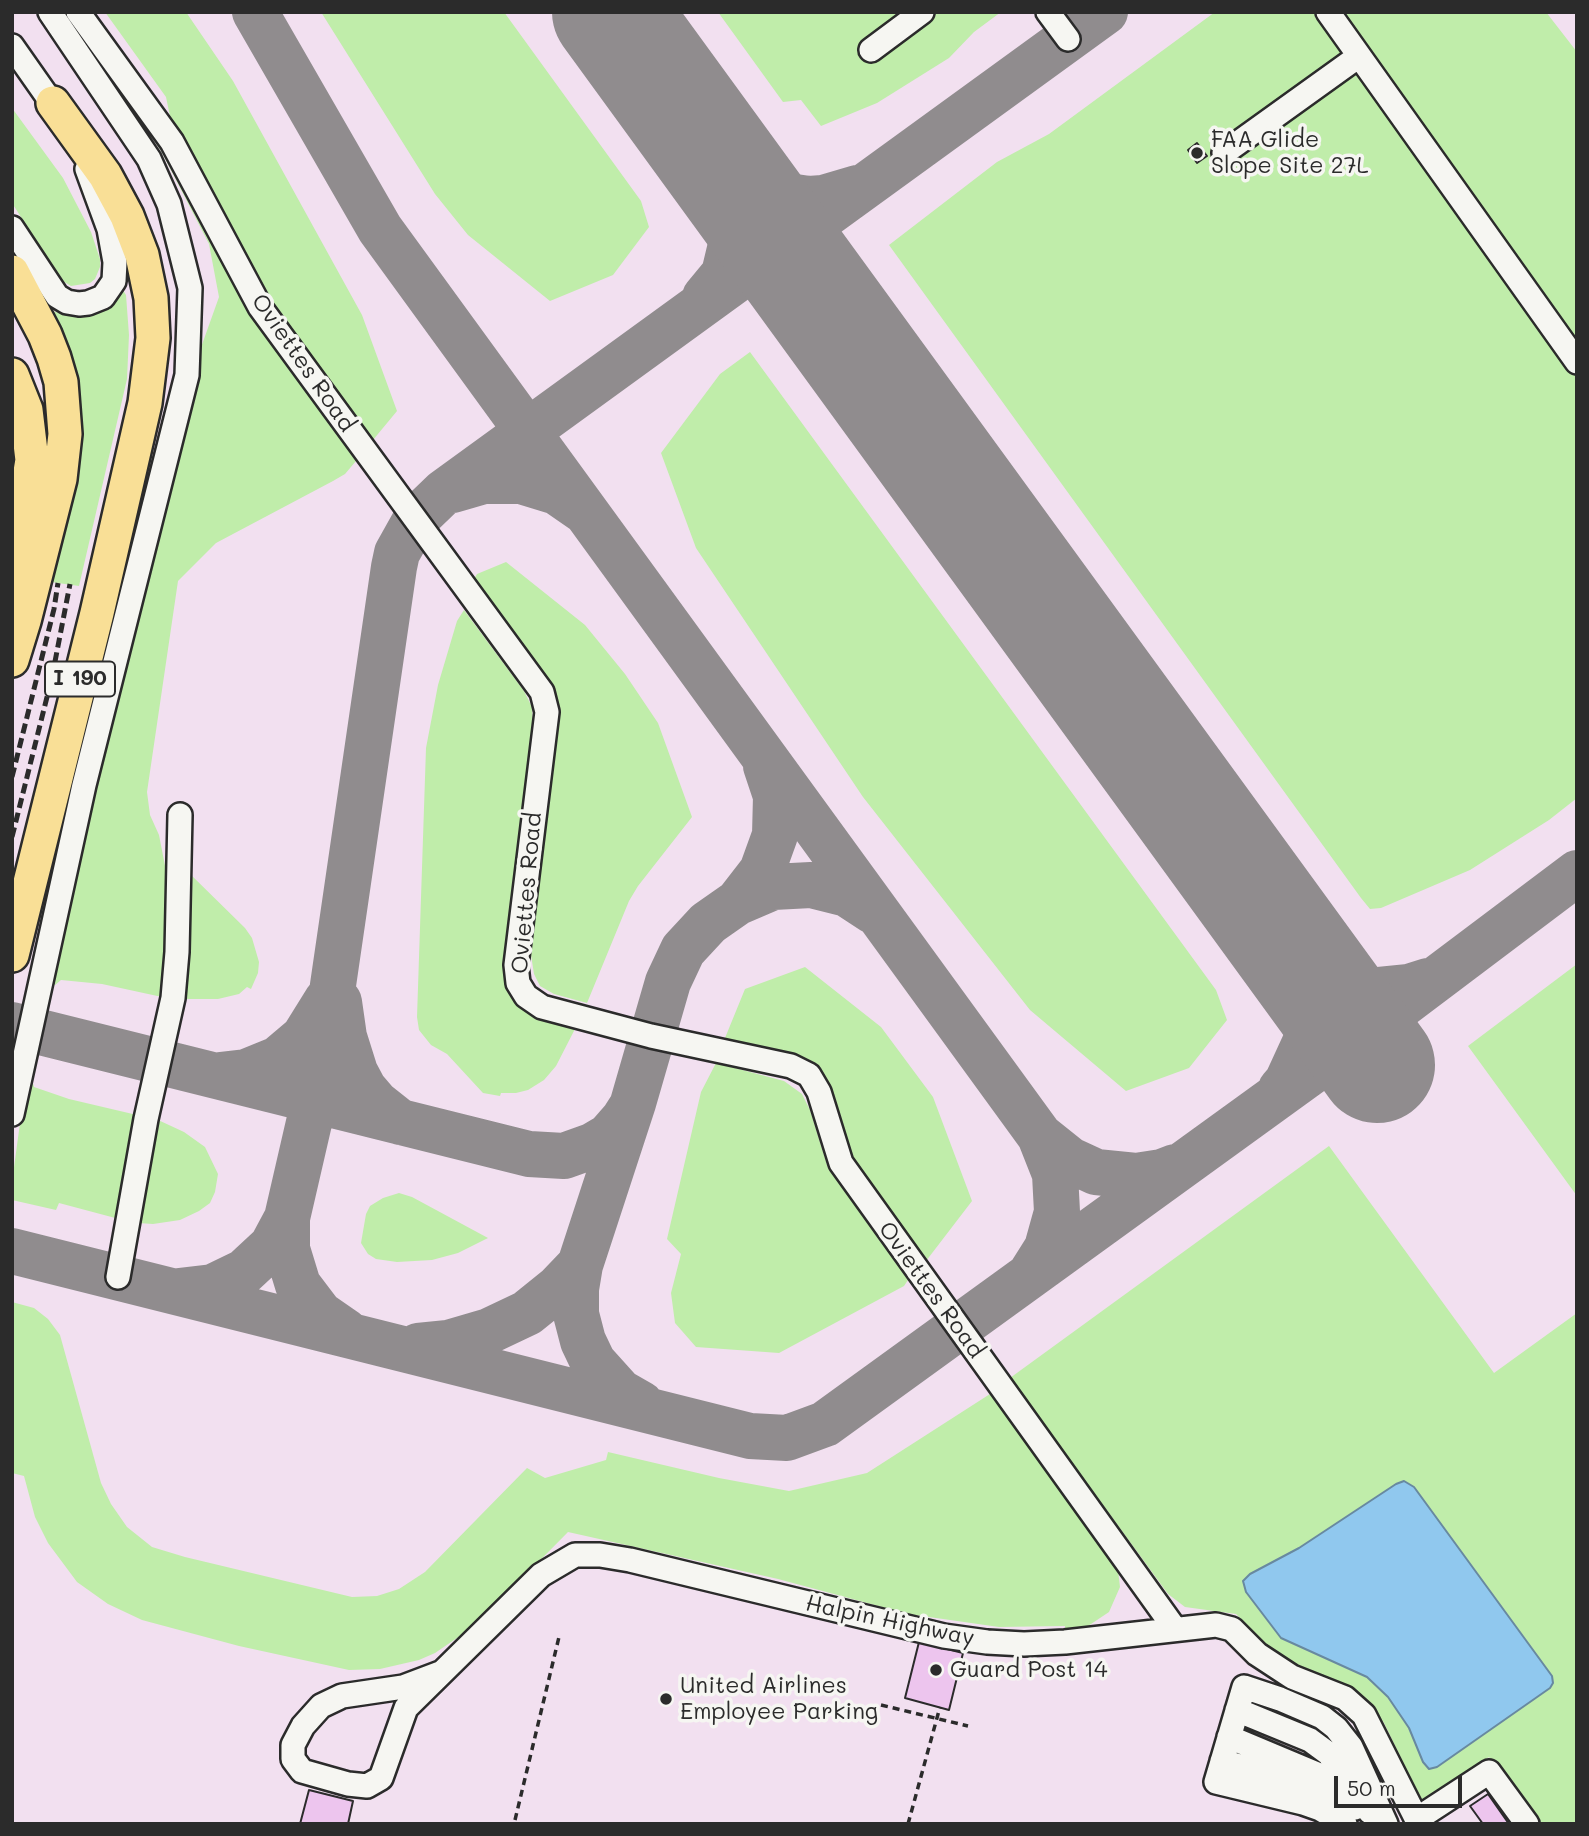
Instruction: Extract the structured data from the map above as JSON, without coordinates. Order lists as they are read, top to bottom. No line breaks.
{"streets":{"highway":["I 190"],"street":["Oviettes Road","Halpin Highway"]},"crossings":[["Oviettes Road","Halpin Highway"]],"places":["FAA Glide Slope Site 27L","Guard Post 14","United Airlines Employee Parking"],"scale_bar":"50 m"}
